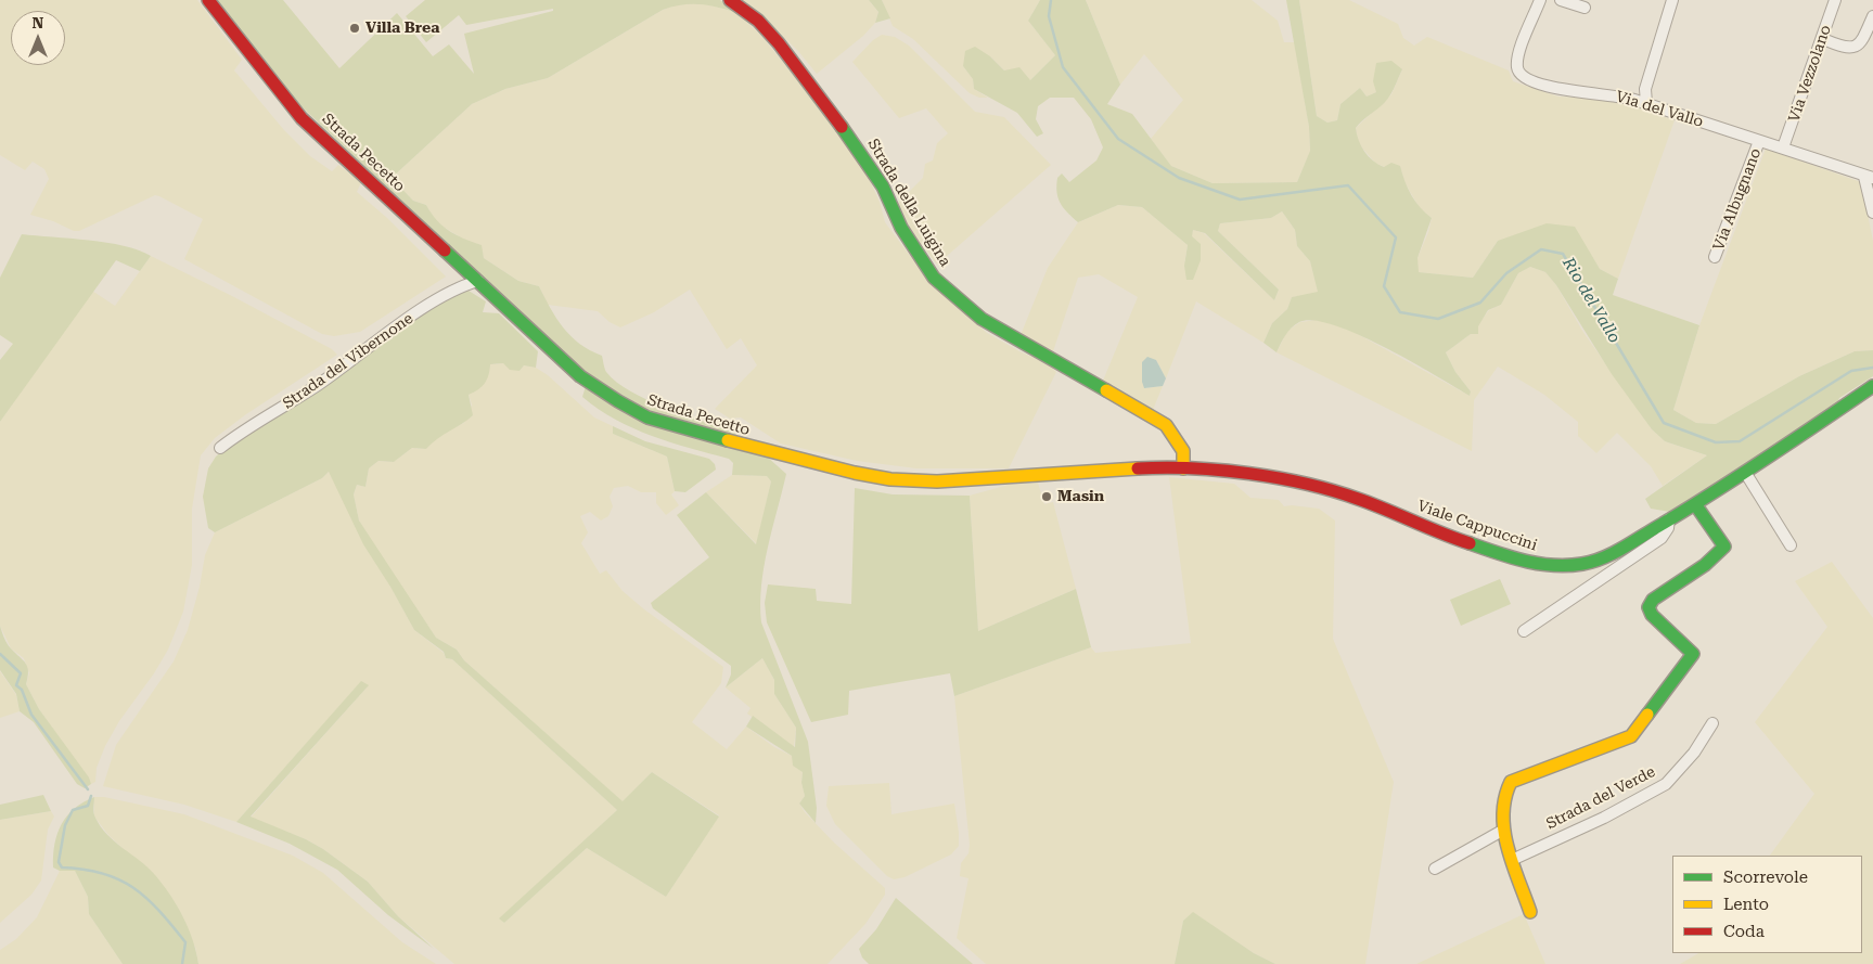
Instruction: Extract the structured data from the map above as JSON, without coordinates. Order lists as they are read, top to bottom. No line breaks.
{"streets":{"main road":["Strada Pecetto","Strada della Luigina","Viale Cappuccini"],"street":["Via Vezzolano","Via del Vallo","Via Albugnano","Strada del Vibernone","Strada del Verde"]},"crossings":[["Via Vezzolano","Via del Vallo"],["Via del Vallo","Via Albugnano"],["Strada Pecetto","Strada della Luigina"],["Strada Pecetto","Strada del Vibernone"],["Strada Pecetto","Viale Cappuccini"],["Strada della Luigina","Viale Cappuccini"]],"water":["Rio del Vallo"],"places":["Villa Brea","Masin"],"legend":["Scorrevole","Lento","Coda"],"north":"top"}
